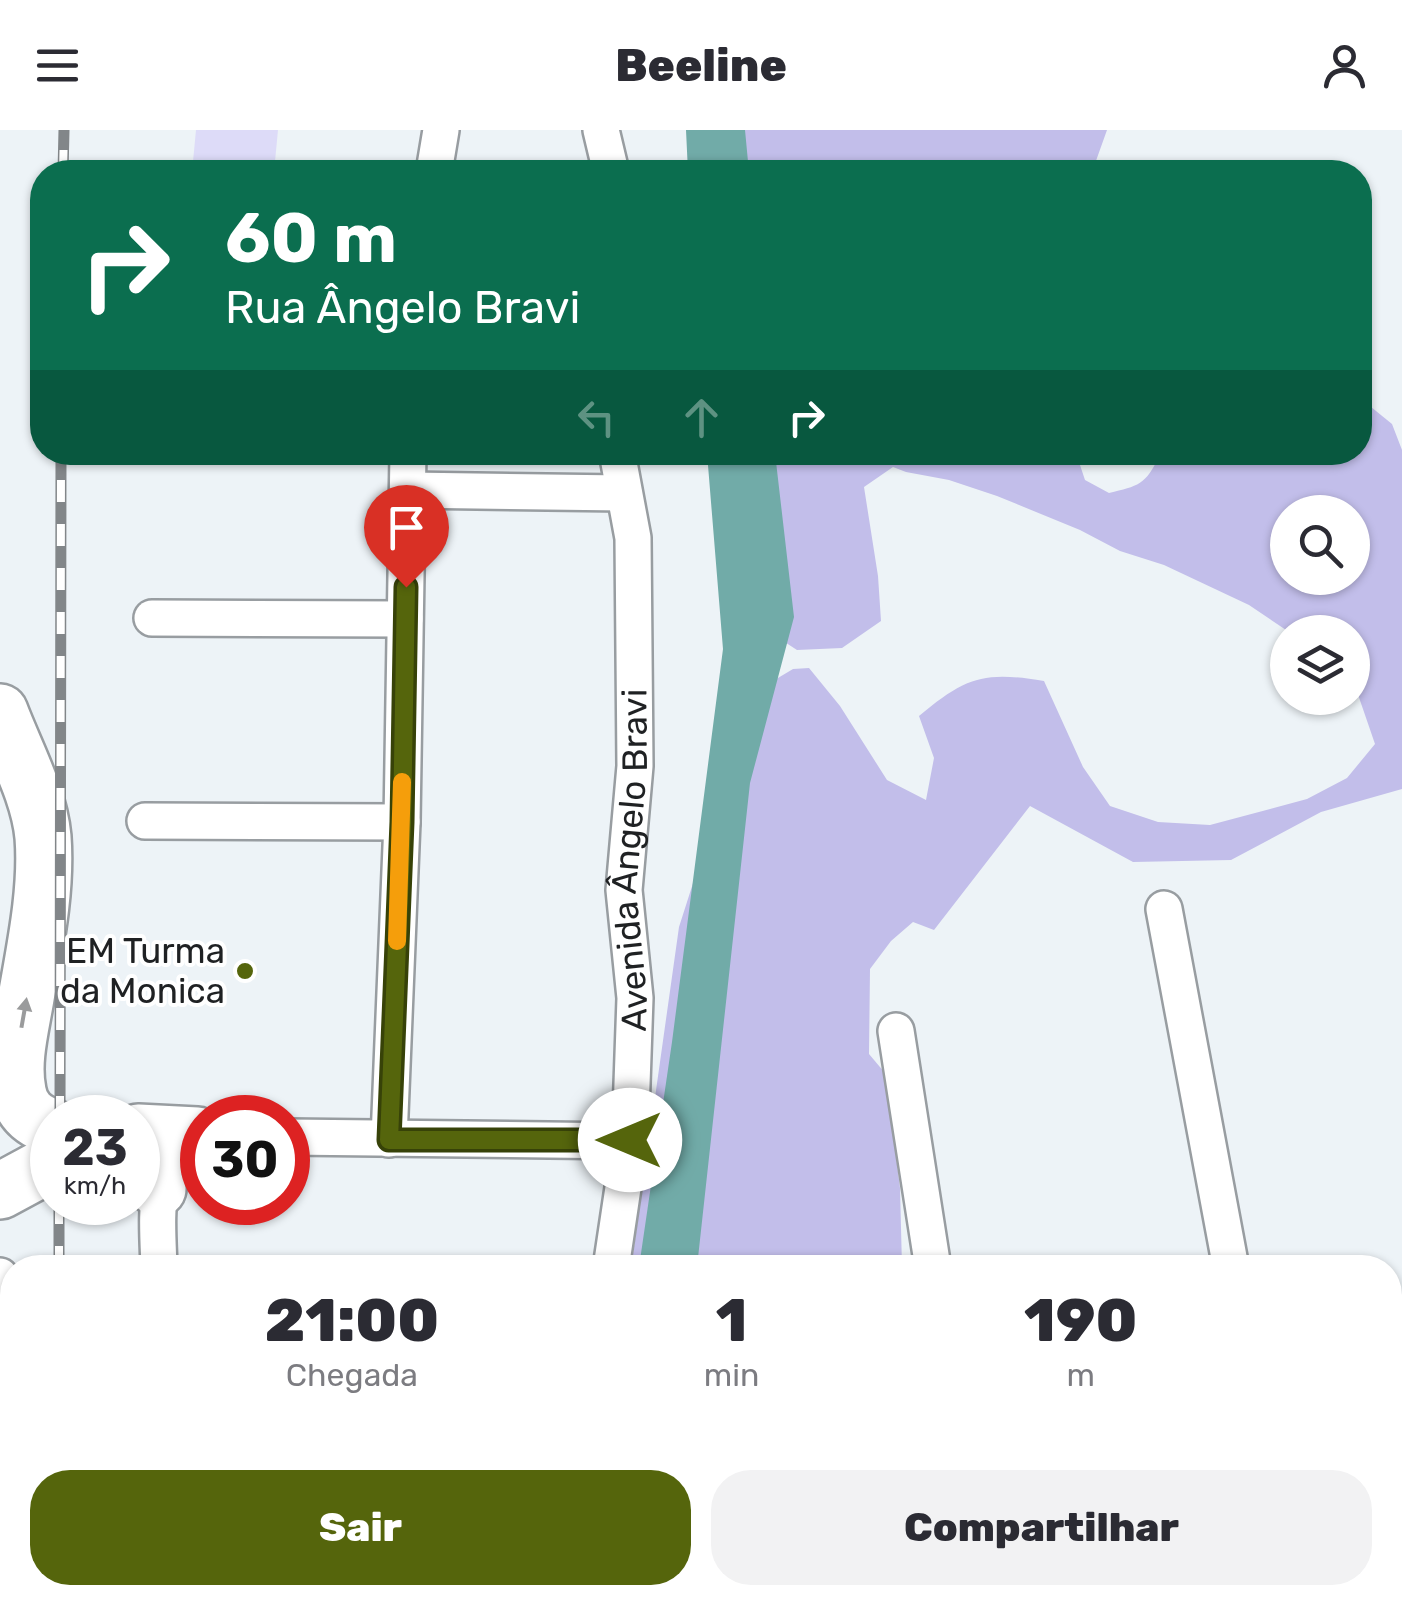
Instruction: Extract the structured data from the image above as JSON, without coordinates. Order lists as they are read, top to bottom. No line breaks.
{"streets":{"street":["Avenida Ângelo Bravi"]},"places":["EM Turma da Monica"],"page":{"header":"Beeline","turn":["60 m","Rua Ângelo Bravi"],"speed":"23 km/h","limit":"30","eta":["21:00","Chegada","1","min","190","m"],"buttons":["Sair","Compartilhar"]}}
